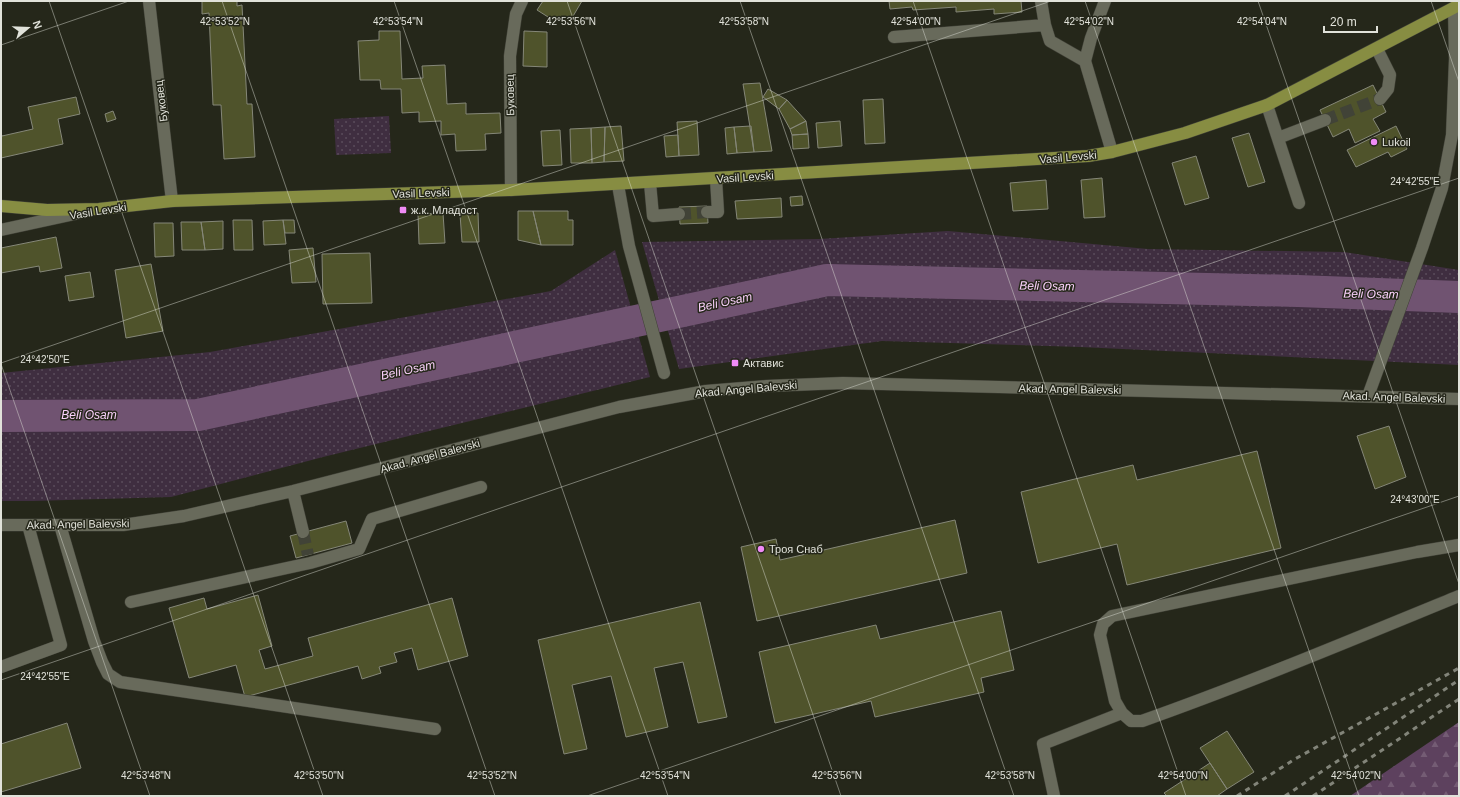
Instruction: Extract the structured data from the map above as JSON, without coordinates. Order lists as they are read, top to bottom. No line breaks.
{"streets":{"main road":["Vasil Levski"],"street":["Буковец","Akad. Angel Balevski"]},"crossings":[["Буковец","Vasil Levski"]],"water":["Beli Osam"],"places":{"other":["Lukoil","Троя Снаб"],"transit":["ж.к. Младост","Актавис"]},"scale_bar":"20 m","north":"right","coordinates":["42°53'52\"N","42°53'54\"N","42°53'56\"N","42°53'58\"N","42°54'00\"N","42°54'02\"N","42°54'04\"N","24°42'55\"E","24°42'50\"E","24°43'00\"E","42°53'48\"N","42°53'50\"N"]}
